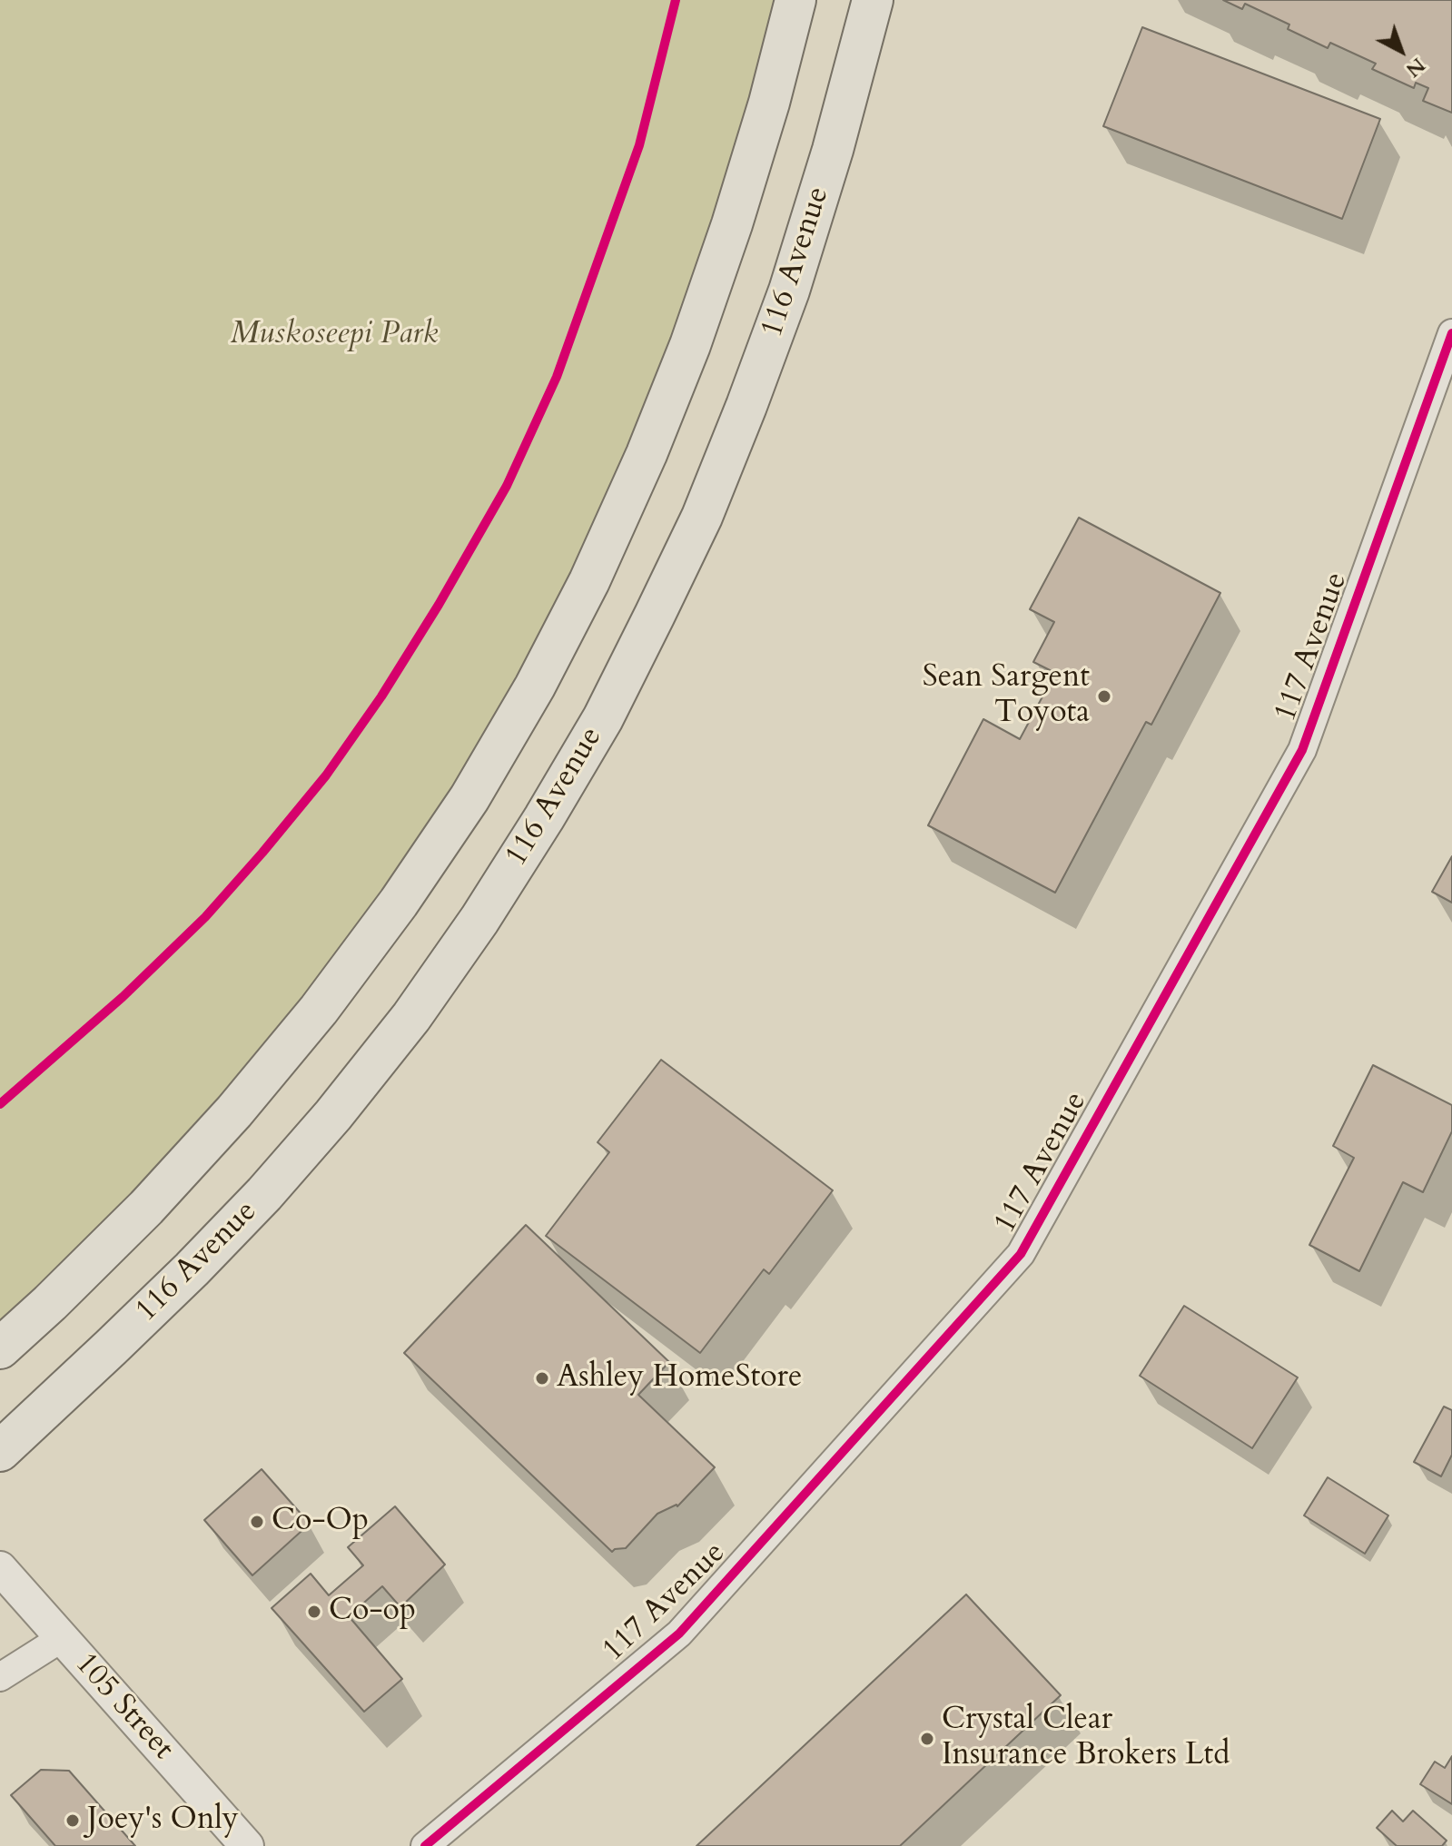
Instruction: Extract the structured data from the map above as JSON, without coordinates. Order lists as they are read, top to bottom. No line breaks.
{"streets":{"main road":["116 Avenue"],"street":["117 Avenue","105 Street"]},"parks":["Muskoseepi Park"],"places":["Sean Sargent Toyota","Ashley HomeStore","Co-Op","Co-op","Crystal Clear Insurance Brokers Ltd","Joey's Only"],"north":"bottom right"}
